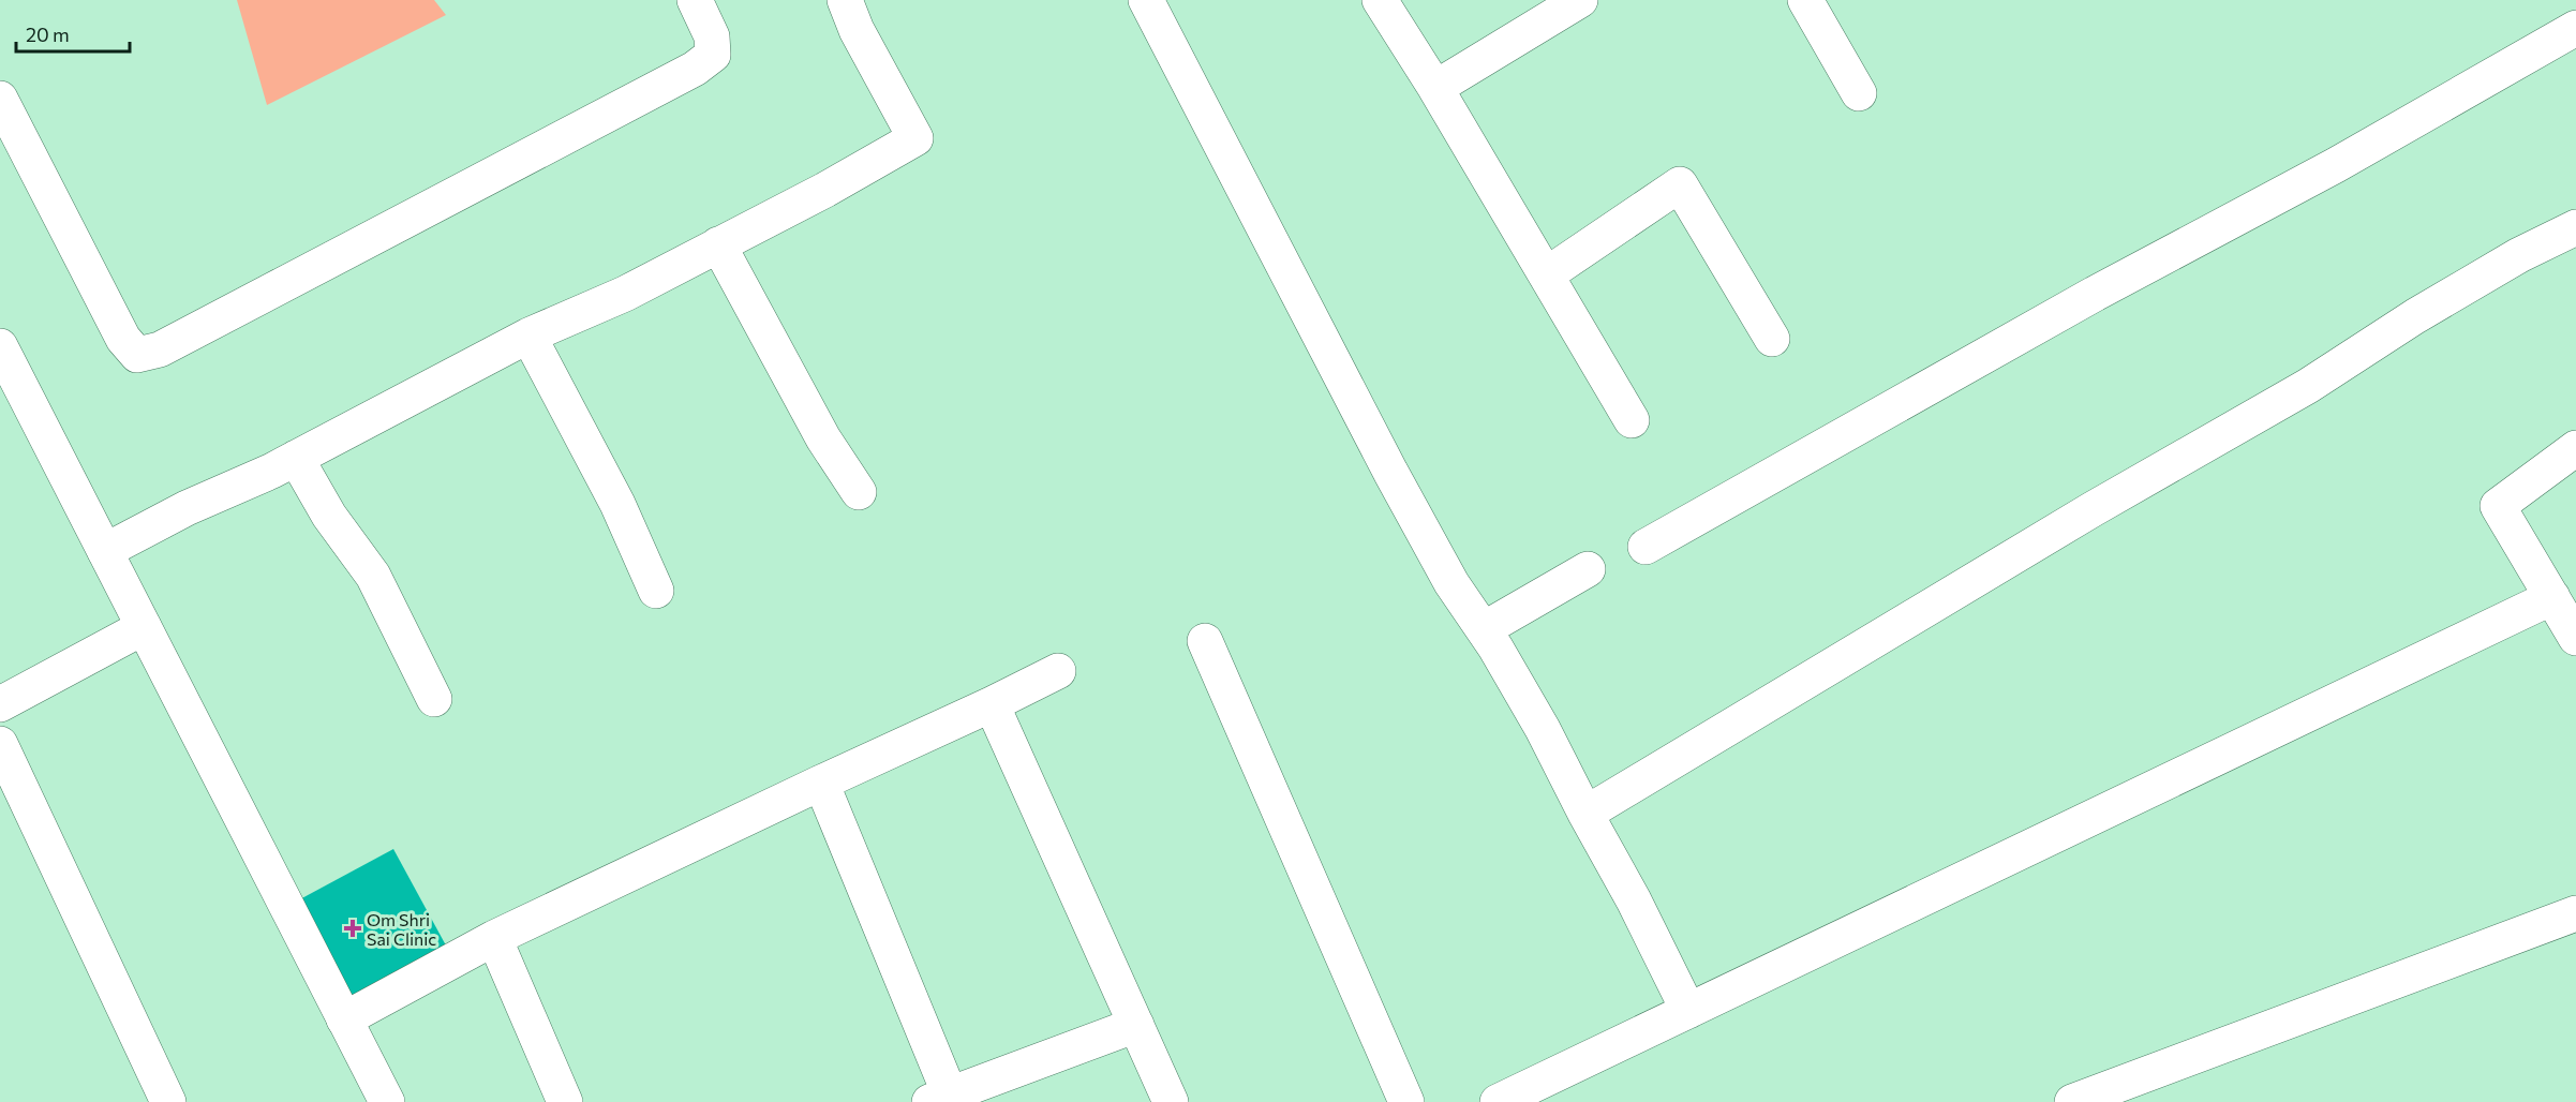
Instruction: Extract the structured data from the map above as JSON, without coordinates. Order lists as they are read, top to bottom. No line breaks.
{"places":{"health":["Om Shri Sai Clinic"]},"scale_bar":"20 m"}
